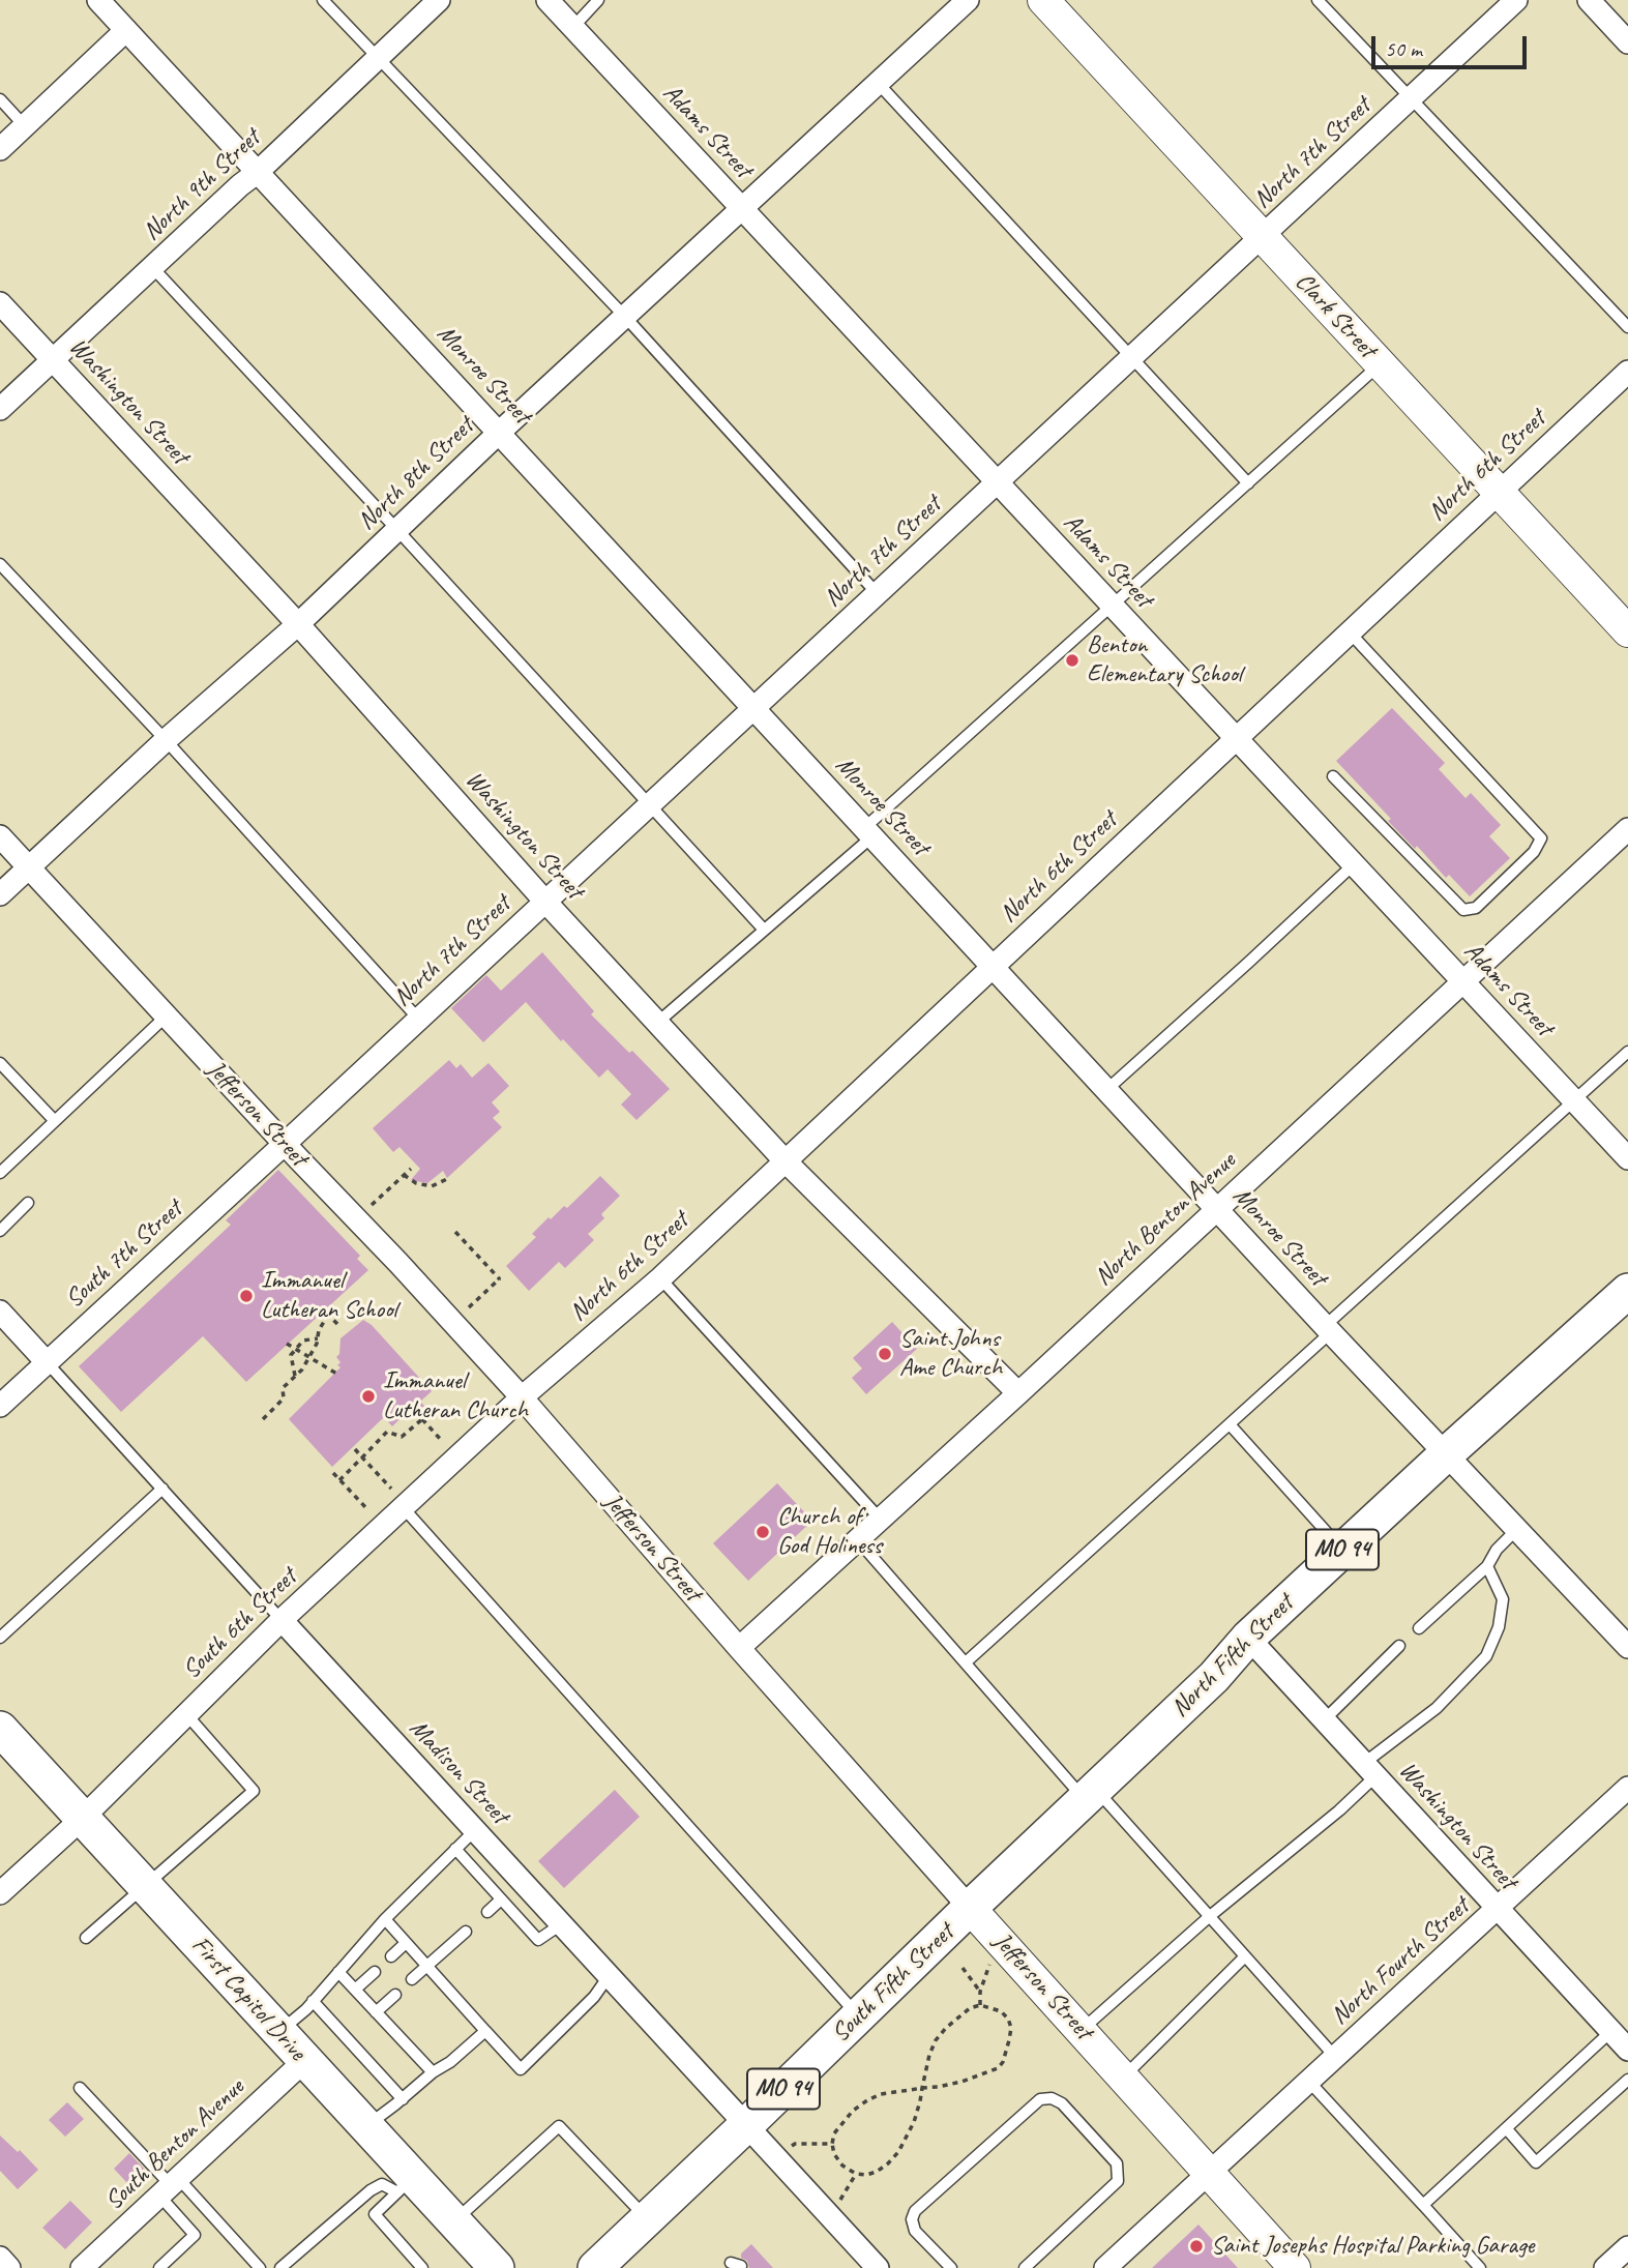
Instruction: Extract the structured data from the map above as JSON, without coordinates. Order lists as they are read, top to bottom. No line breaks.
{"streets":{"main road":["Clark Street","Jefferson Street","MO 94","North Fifth Street","South Fifth Street","First Capitol Drive"],"street":["Adams Street","North 7th Street","North 9th Street","Monroe Street","Washington Street","North 6th Street","North 8th Street","North Benton Avenue","South 7th Street","South 6th Street","Madison Street","North Fourth Street","South Benton Avenue"]},"crossings":[["Adams Street","North 7th Street"],["Adams Street","North 6th Street"],["Adams Street","North 8th Street"],["Adams Street","North Benton Avenue"],["North 7th Street","Clark Street"],["North 7th Street","Monroe Street"],["North 7th Street","Washington Street"],["North 7th Street","Jefferson Street"],["North 7th Street","South 7th Street"],["North 9th Street","Monroe Street"],["North 9th Street","Washington Street"],["Clark Street","North 6th Street"],["Monroe Street","North 6th Street"],["Monroe Street","North 8th Street"],["Monroe Street","North Benton Avenue"],["Monroe Street","North Fifth Street"],["Washington Street","North 6th Street"],["Washington Street","North 8th Street"],["Washington Street","North Benton Avenue"],["Washington Street","North Fifth Street"],["Washington Street","North Fourth Street"],["North 6th Street","Jefferson Street"],["North 6th Street","South 6th Street"],["North 8th Street","Jefferson Street"],["Jefferson Street","North Benton Avenue"],["Jefferson Street","South 7th Street"],["Jefferson Street","South 6th Street"],["Jefferson Street","North Fifth Street"],["Jefferson Street","North Fourth Street"],["Jefferson Street","South Fifth Street"],["South 7th Street","Madison Street"],["South 6th Street","Madison Street"],["South 6th Street","First Capitol Drive"],["North Fifth Street","South Fifth Street"],["Madison Street","South Fifth Street"],["First Capitol Drive","South Benton Avenue"]],"places":["Benton Elementary School","Immanuel Lutheran School","Saint Johns Ame Church","Immanuel Lutheran Church","Church of God Holiness","Saint Josephs Hospital Parking Garage"],"scale_bar":"50 m"}
